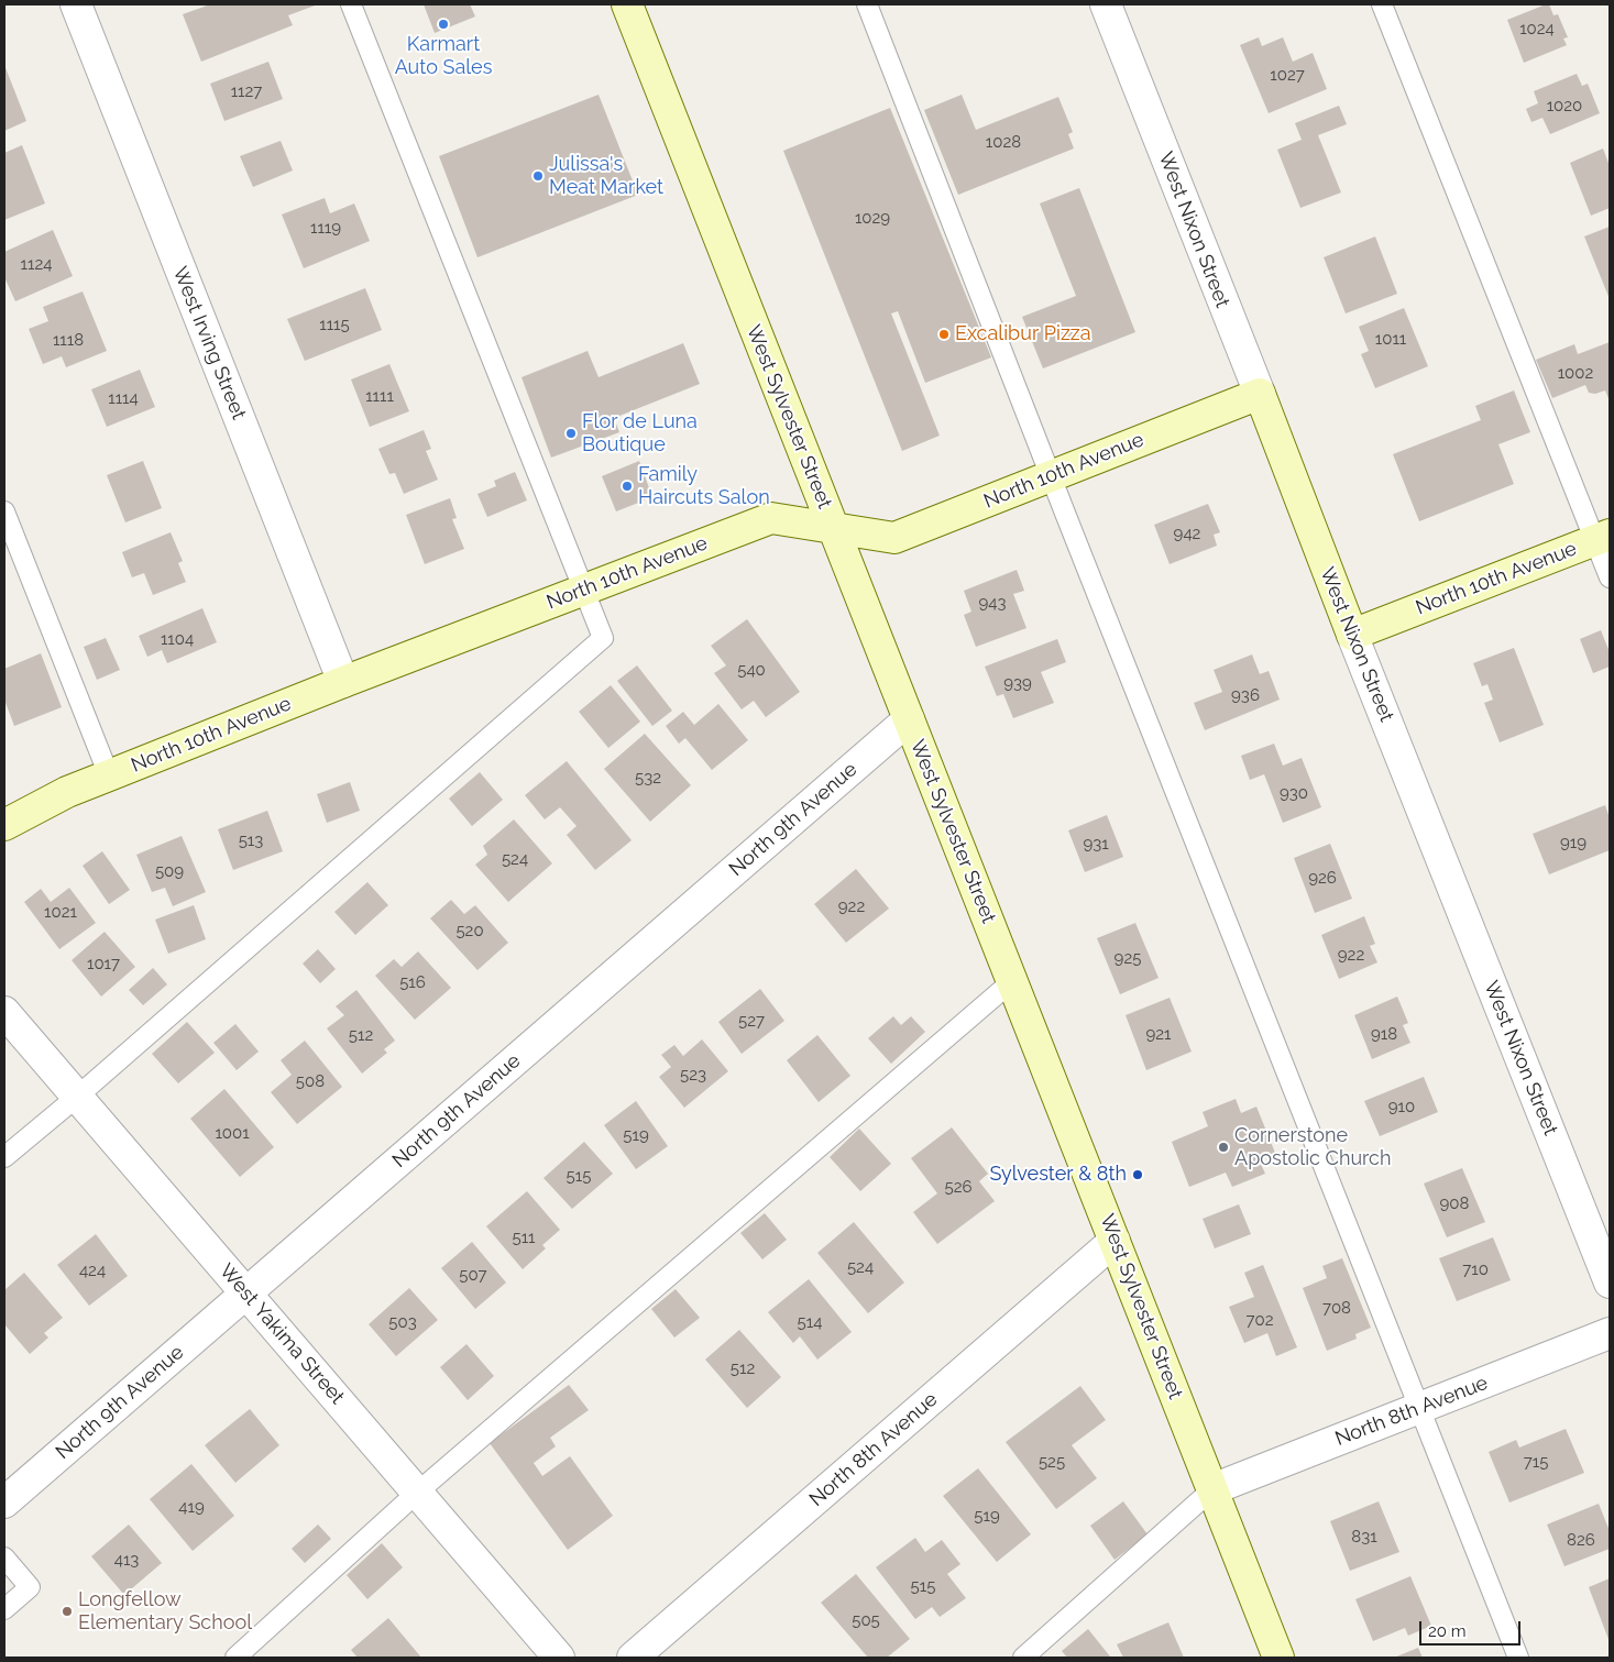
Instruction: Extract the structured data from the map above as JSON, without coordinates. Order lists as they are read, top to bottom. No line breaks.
{"streets":{"street":["West Nixon Street","West Irving Street","West Sylvester Street","North 10th Avenue","North 9th Avenue","West Yakima Street","North 8th Avenue"]},"crossings":[["West Nixon Street","North 10th Avenue"],["West Irving Street","North 10th Avenue"],["West Sylvester Street","North 10th Avenue"],["West Sylvester Street","North 9th Avenue"],["West Sylvester Street","North 8th Avenue"],["North 9th Avenue","West Yakima Street"]],"places":["Karmart Auto Sales","Julissa's Meat Market","Excalibur Pizza","Flor de Luna Boutique","Family Haircuts Salon","Cornerstone Apostolic Church","Sylvester & 8th","Longfellow Elementary School"],"house_numbers":["1024","1027","1127","1020","1028","1029","1119","1124","1115","1011","1118","1002","1111","1114","942","943","1104","540","939","936","532","930","513","919","931","524","509","926","922","1021","520","922","925","1017","516","527","921","918","512","523","508","910","1001","519","515","526","908","511","524","710","424","507","708","702","503","514","512","525","715","419","519","831","826","413","515","505"],"scale_bar":"20 m"}
